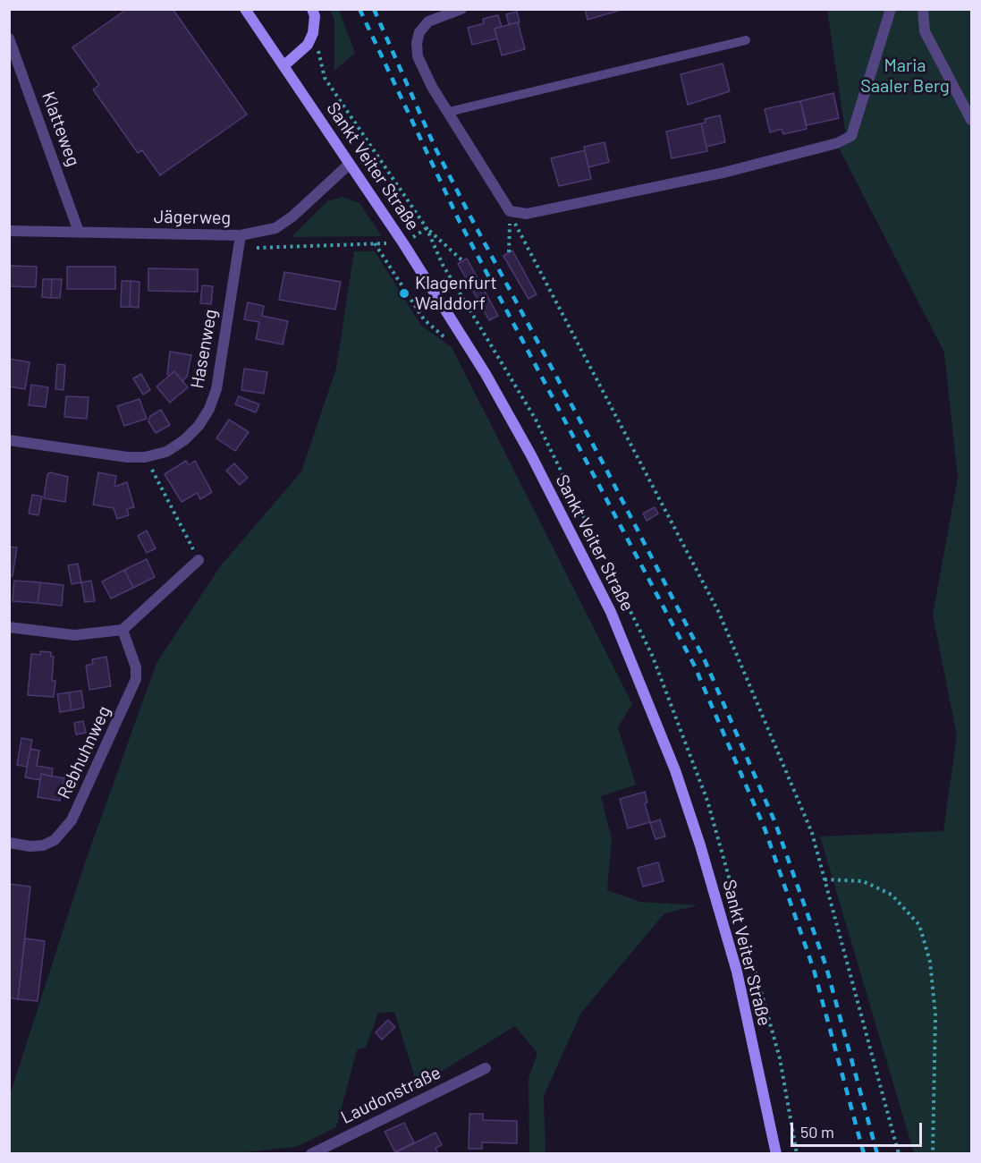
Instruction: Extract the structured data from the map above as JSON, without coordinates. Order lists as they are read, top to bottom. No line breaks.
{"streets":{"main road":["Sankt Veiter Straße"],"street":["Klatteweg","Jägerweg","Hasenweg","Rebhuhnweg","Laudonstraße"]},"crossings":[["Klatteweg","Jägerweg"],["Sankt Veiter Straße","Jägerweg"],["Jägerweg","Hasenweg"]],"parks":["Maria Saaler Berg"],"places":["Klagenfurt Walddorf"],"scale_bar":"50 m"}
